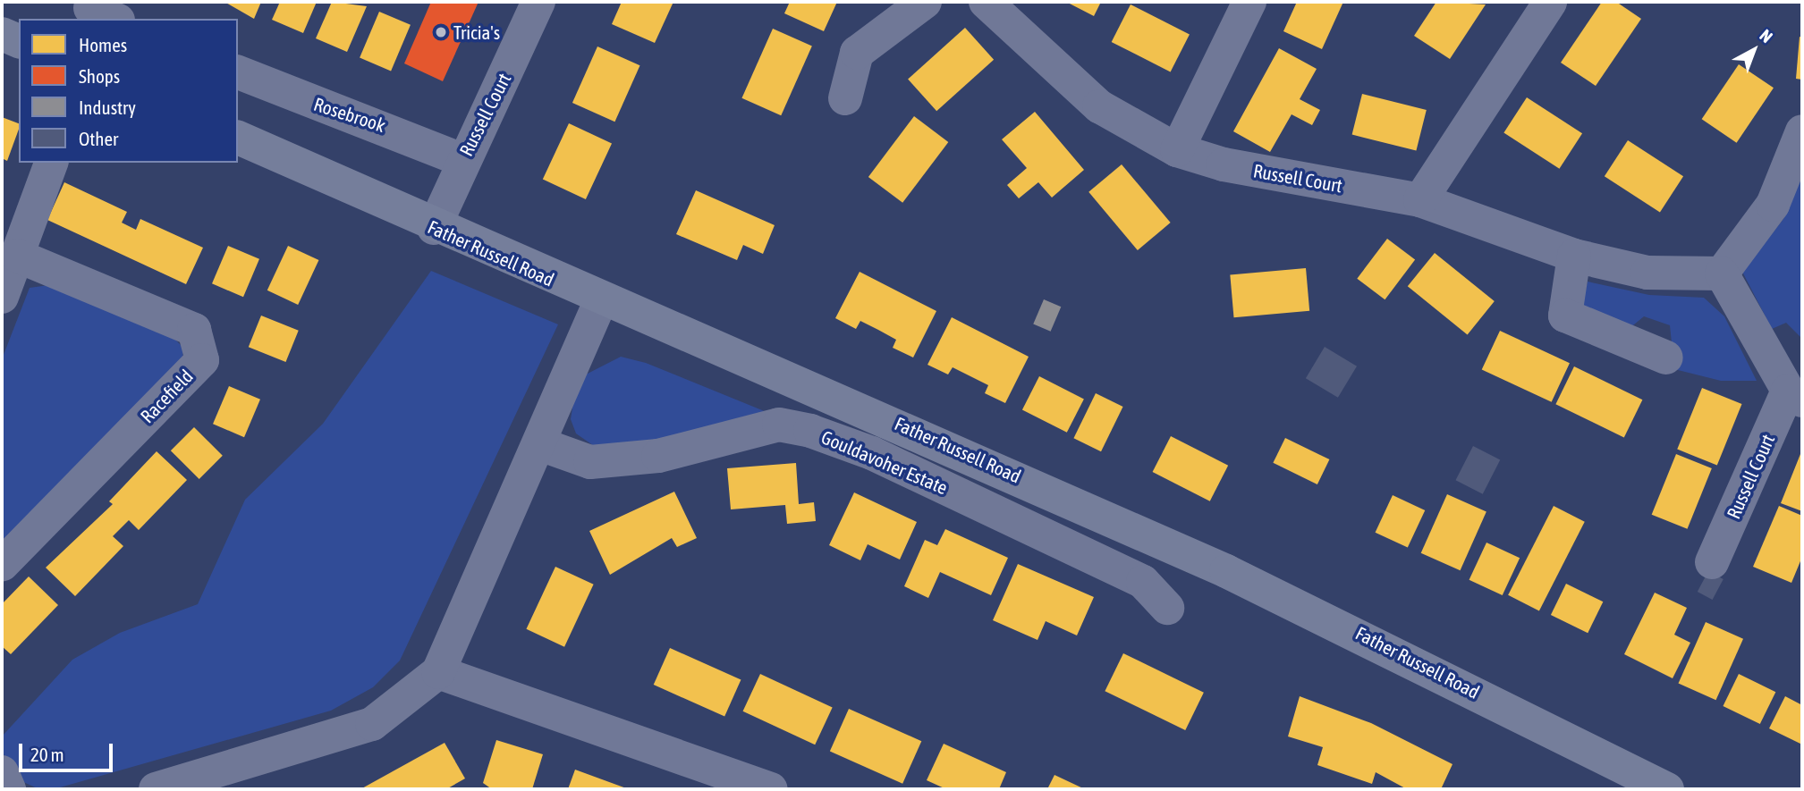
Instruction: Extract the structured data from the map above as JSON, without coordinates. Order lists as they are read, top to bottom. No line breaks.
{"streets":{"street":["Rosebrook","Russell Court","Father Russell Road","Racefield","Gouldavoher Estate"]},"crossings":[["Rosebrook","Russell Court"],["Russell Court","Father Russell Road"]],"places":["Tricia's"],"legend":["Homes","Shops","Industry","Other"],"scale_bar":"20 m","north":"top right"}
